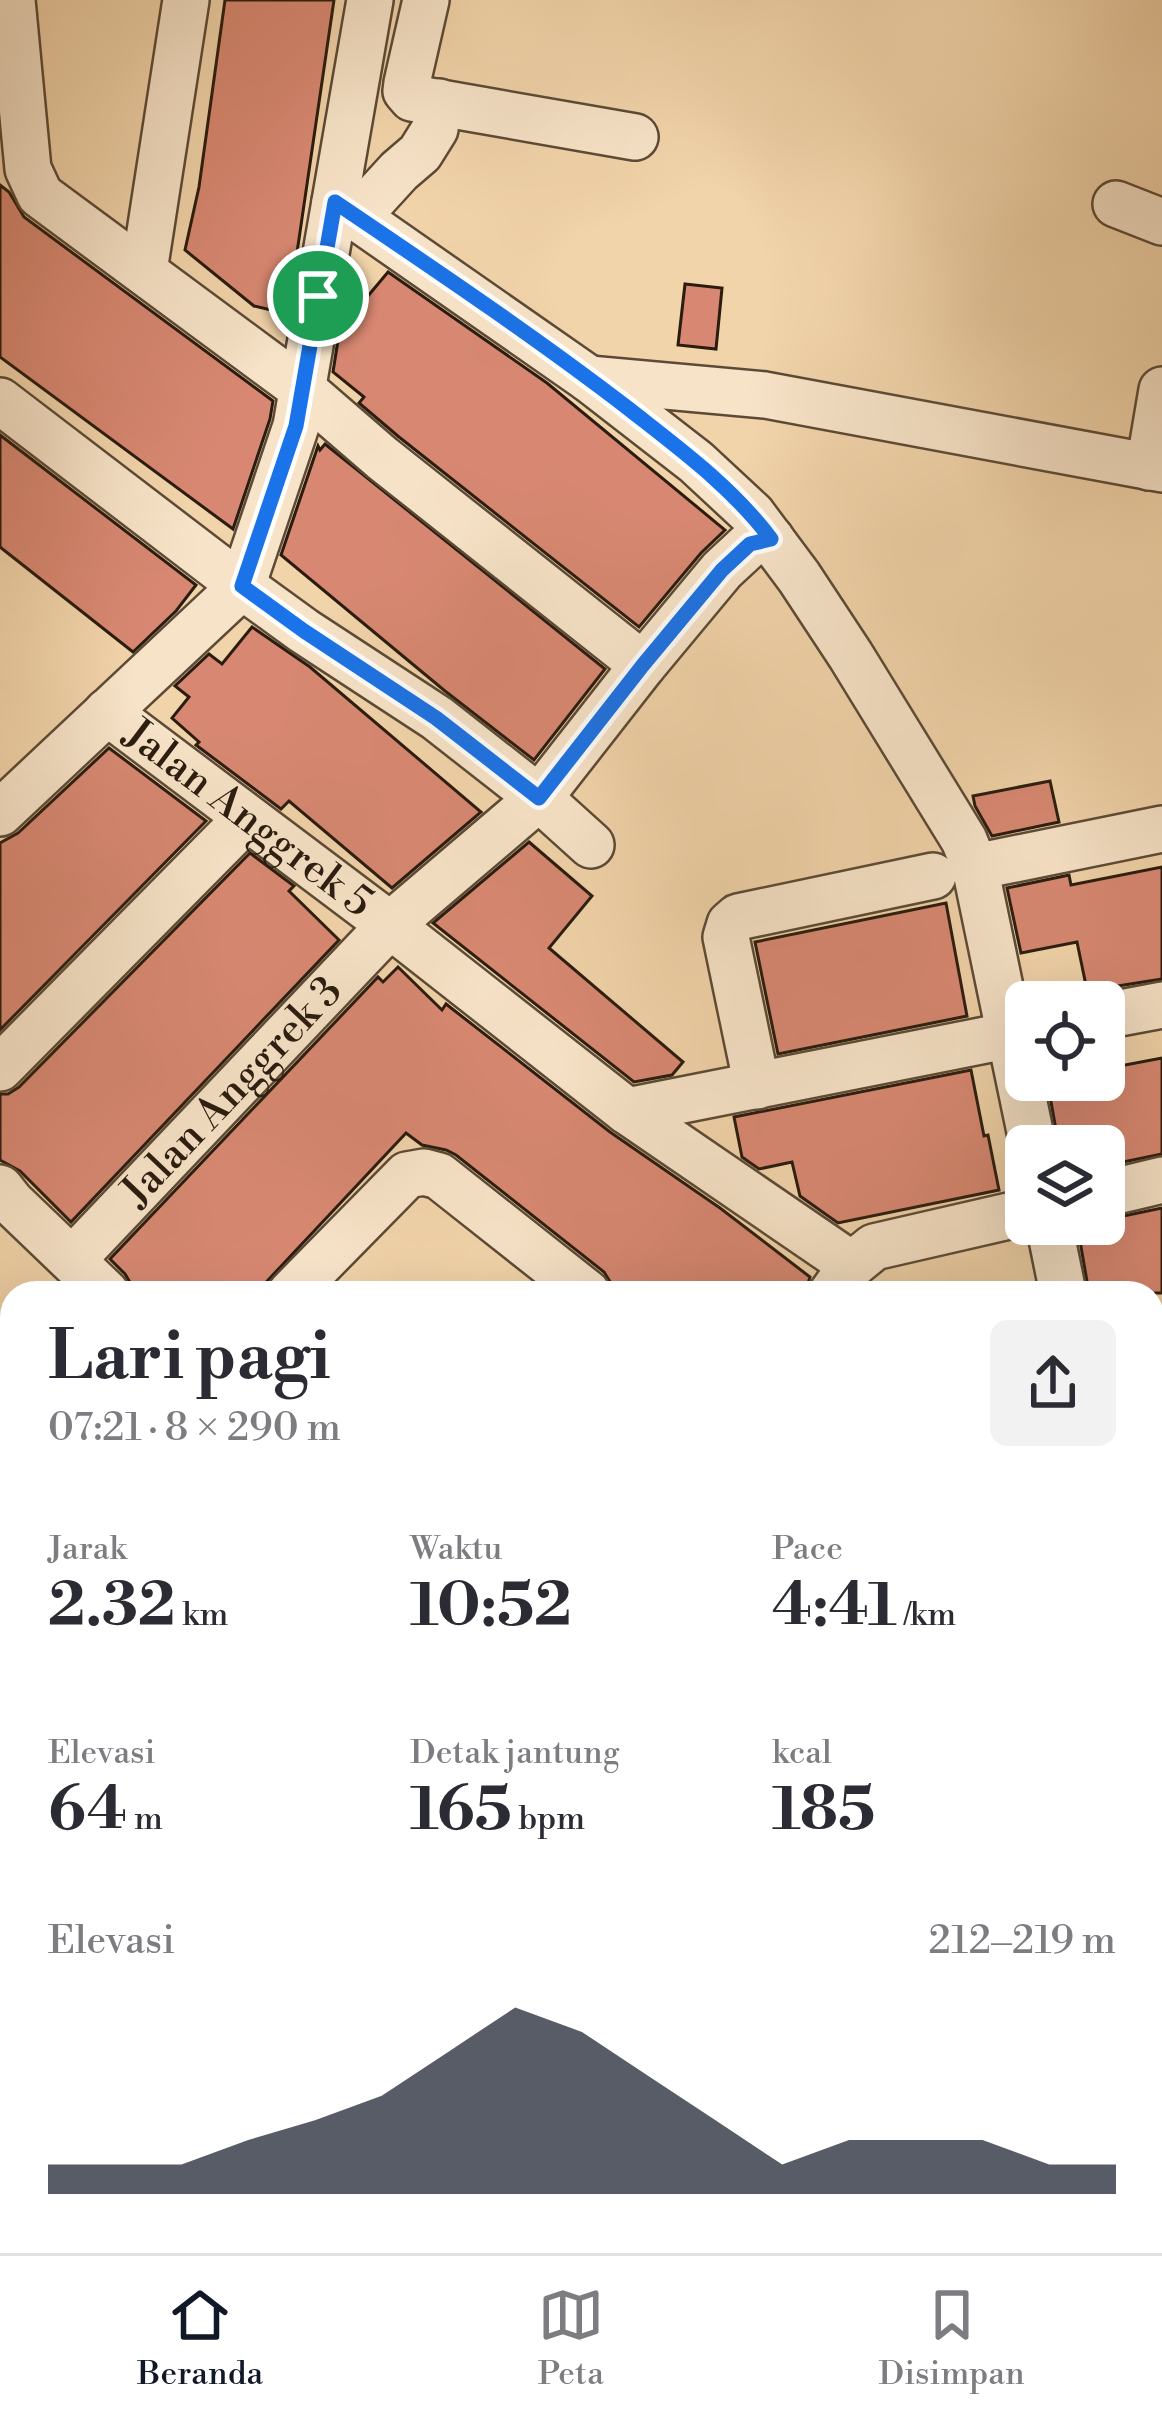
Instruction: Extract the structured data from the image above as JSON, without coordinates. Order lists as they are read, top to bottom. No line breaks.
{"streets":{"street":["Jalan Anggrek 5","Jalan Anggrek 3"]},"crossings":[["Jalan Anggrek 5","Jalan Anggrek 3"]],"page":{"heading":["Lari pagi","07:21 · 8 × 290 m"],"stats":[["Jarak","2.32 km"],["Waktu","10:52"],["Pace","4:41 /km"],["Elevasi","64 m"],["Detak jantung","165 bpm"],["kcal","185"]],"chart":["Elevasi","212–219 m"],"tabs":["Beranda","Peta","Disimpan"]}}
